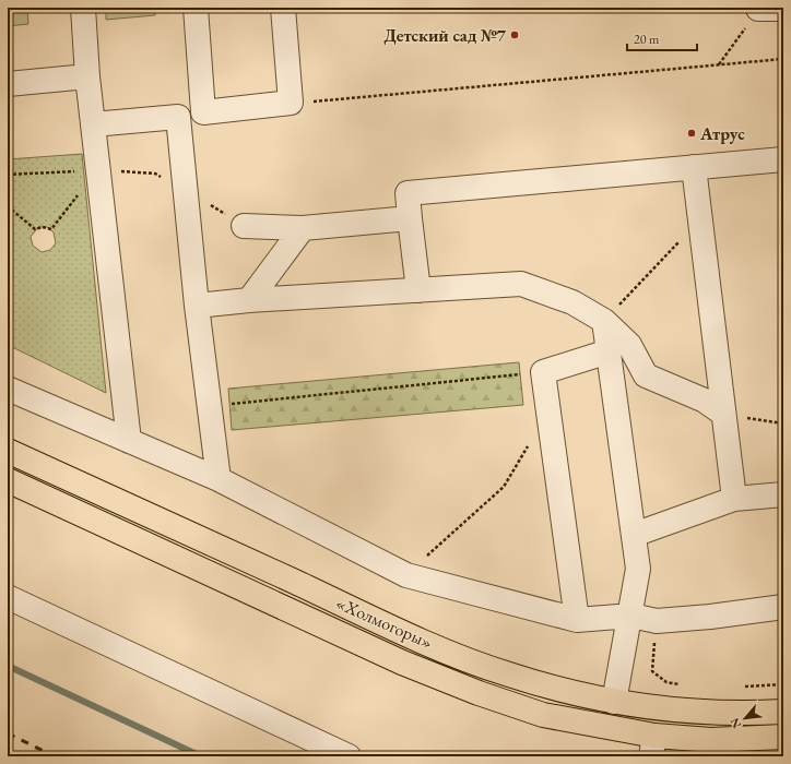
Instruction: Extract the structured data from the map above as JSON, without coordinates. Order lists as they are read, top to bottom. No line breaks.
{"streets":{"highway":["«Холмогоры»"]},"places":["Детский сад №7","Атрус"],"scale_bar":"20 m","north":"bottom left"}
